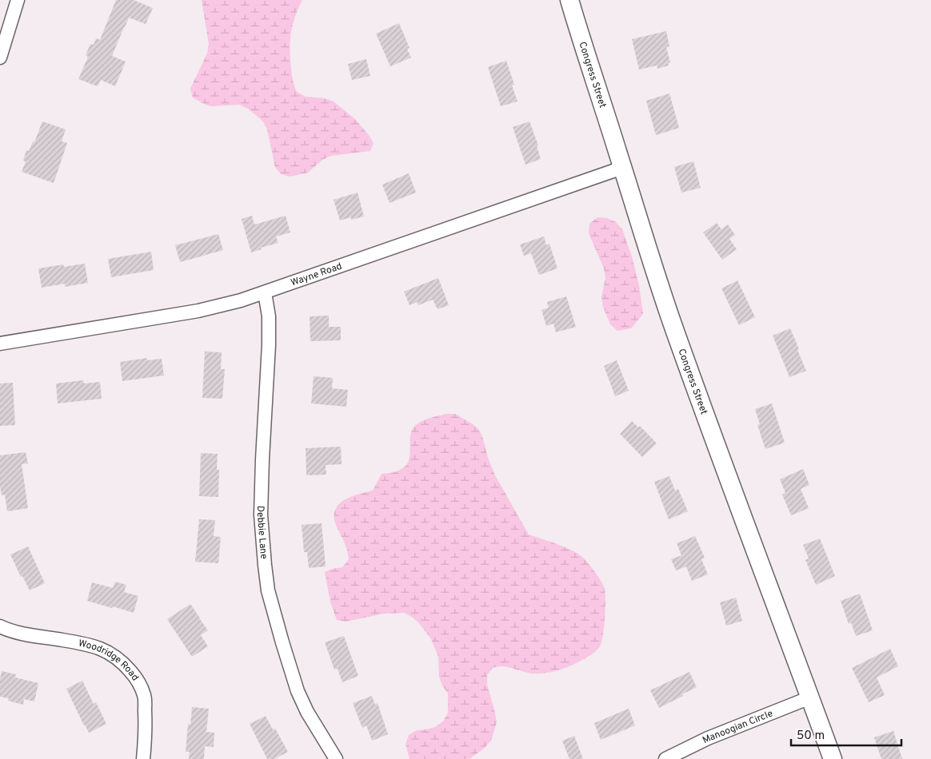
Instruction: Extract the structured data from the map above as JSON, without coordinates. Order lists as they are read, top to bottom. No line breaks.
{"streets":{"main road":["Congress Street"],"street":["Wayne Road","Debbie Lane","Woodridge Road","Manoogian Circle"]},"crossings":[["Congress Street","Wayne Road"],["Congress Street","Manoogian Circle"],["Wayne Road","Debbie Lane"]],"scale_bar":"50 m"}
